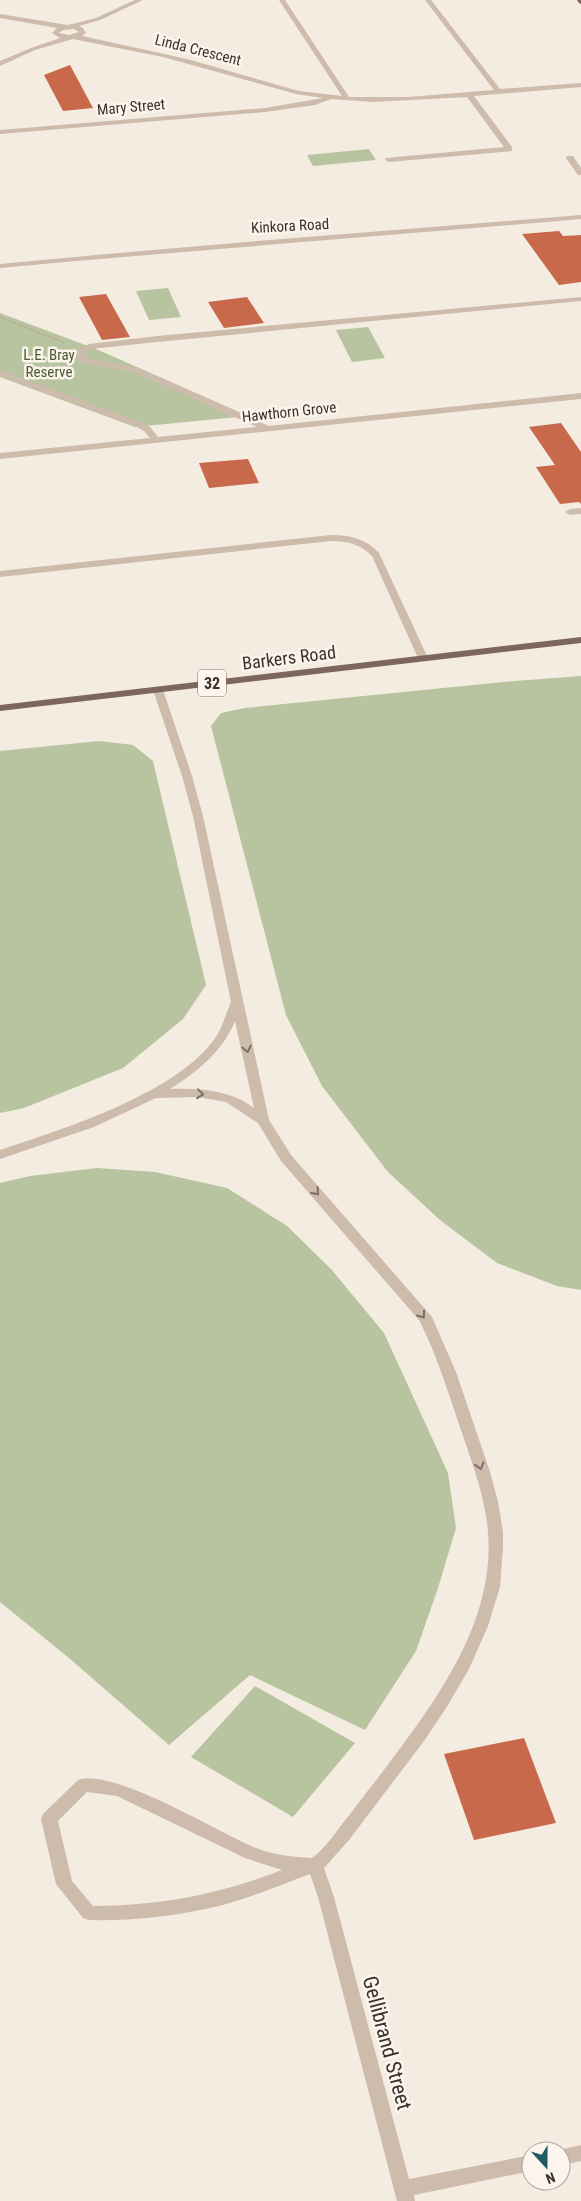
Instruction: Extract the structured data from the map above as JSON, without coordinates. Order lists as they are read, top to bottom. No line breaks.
{"streets":{"main road":["Barkers Road","32"],"street":["Linda Crescent","Mary Street","Kinkora Road","Hawthorn Grove","Gellibrand Street"]},"crossings":[["Linda Crescent","Mary Street"]],"parks":["L.E. Bray Reserve"],"north":"bottom"}
